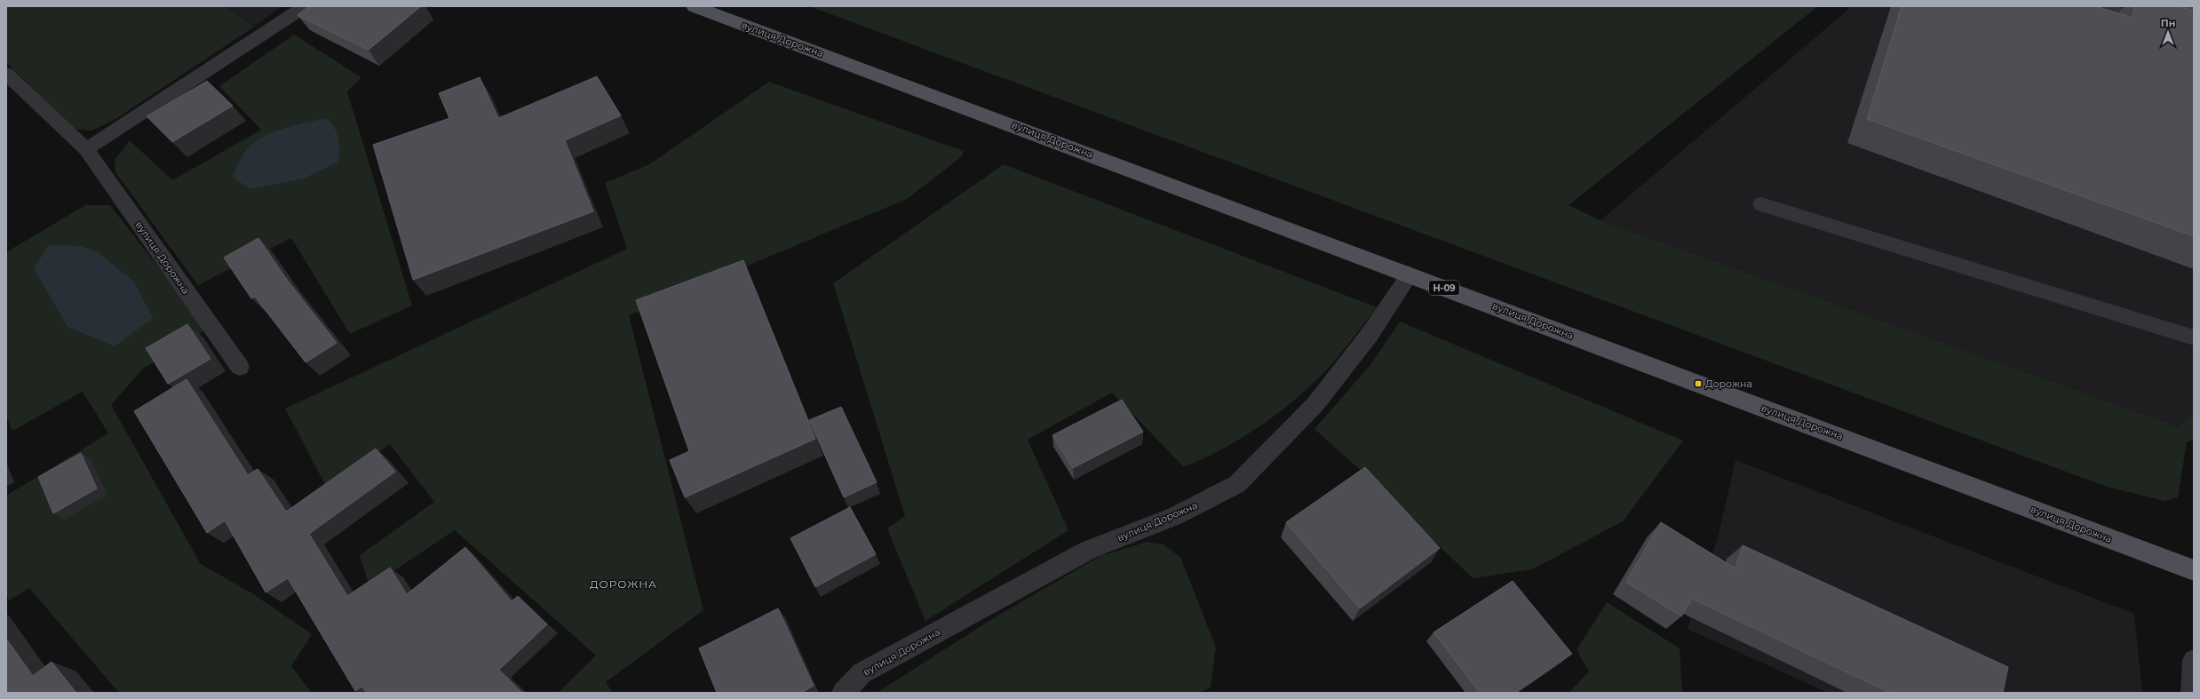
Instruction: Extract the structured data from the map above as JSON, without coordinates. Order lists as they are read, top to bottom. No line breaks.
{"streets":{"main road":["вулиця Дорожна","Н-09"]},"districts":["ДОРОЖНА"],"places":{"transit":["Дорожна"]},"north":"top"}
